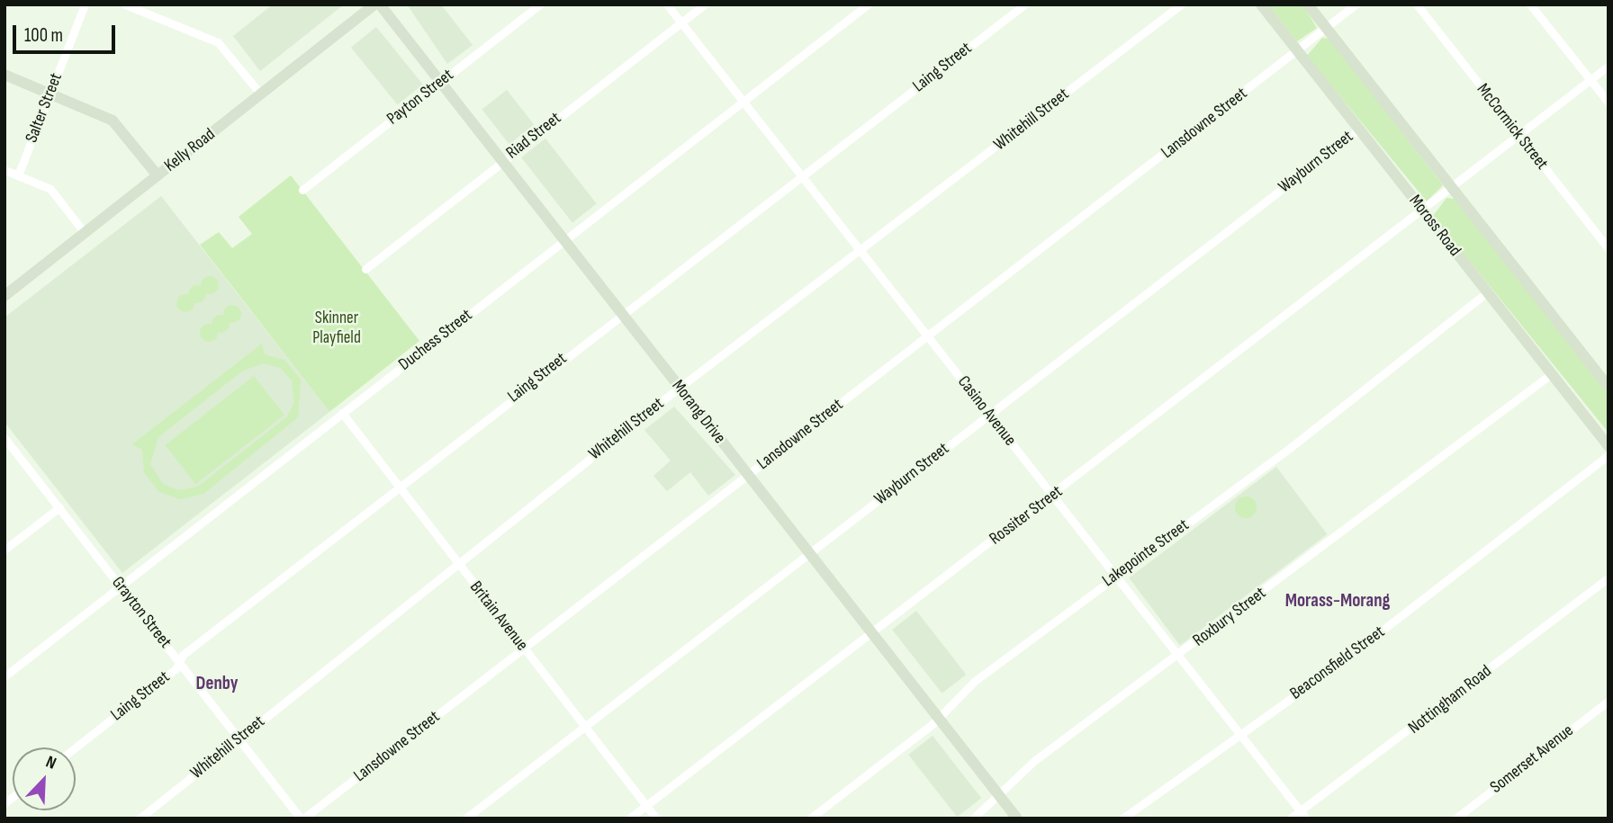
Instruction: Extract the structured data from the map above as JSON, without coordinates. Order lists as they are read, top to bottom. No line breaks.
{"streets":{"street":["Laing Street","Payton Street","Salter Street","Whitehill Street","Lansdowne Street","McCormick Street","Riad Street","Kelly Road","Wayburn Street","Moross Road","Duchess Street","Casino Avenue","Morang Drive","Rossiter Street","Lakepointe Street","Grayton Street","Britain Avenue","Roxbury Street","Beaconsfield Street","Nottingham Road","Somerset Avenue"]},"crossings":[["Laing Street","Casino Avenue"],["Laing Street","Morang Drive"],["Laing Street","Grayton Street"],["Laing Street","Britain Avenue"],["Payton Street","Morang Drive"],["Whitehill Street","Casino Avenue"],["Whitehill Street","Morang Drive"],["Whitehill Street","Grayton Street"],["Whitehill Street","Britain Avenue"],["Lansdowne Street","Moross Road"],["Lansdowne Street","Casino Avenue"],["Lansdowne Street","Morang Drive"],["Lansdowne Street","Grayton Street"],["Lansdowne Street","Britain Avenue"],["McCormick Street","Rossiter Street"],["Riad Street","Casino Avenue"],["Riad Street","Morang Drive"],["Wayburn Street","Moross Road"],["Wayburn Street","Casino Avenue"],["Wayburn Street","Morang Drive"],["Wayburn Street","Britain Avenue"],["Moross Road","Rossiter Street"],["Moross Road","Lakepointe Street"],["Moross Road","Roxbury Street"],["Duchess Street","Casino Avenue"],["Duchess Street","Morang Drive"],["Duchess Street","Grayton Street"],["Duchess Street","Britain Avenue"],["Casino Avenue","Rossiter Street"],["Casino Avenue","Lakepointe Street"],["Casino Avenue","Roxbury Street"],["Casino Avenue","Beaconsfield Street"],["Casino Avenue","Nottingham Road"],["Morang Drive","Rossiter Street"],["Morang Drive","Lakepointe Street"],["Morang Drive","Roxbury Street"],["Rossiter Street","Britain Avenue"]],"districts":["Morass-Morang","Denby"],"parks":["Skinner Playfield"],"scale_bar":"100 m","north":"top right"}
